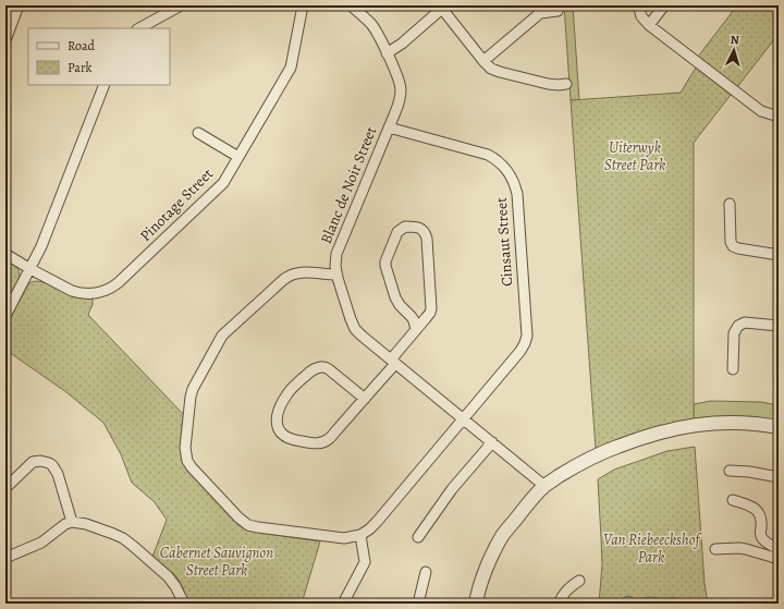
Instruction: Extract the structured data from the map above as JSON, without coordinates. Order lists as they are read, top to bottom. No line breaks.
{"streets":{"street":["Blanc de Noir Street","Pinotage Street","Cinsaut Street"]},"crossings":[["Blanc de Noir Street","Cinsaut Street"]],"parks":["Uiterwyk Street Park","Van Riebeeckshof Park","Cabernet Sauvignon Street Park"],"legend":["Road","Park"],"north":"top"}
